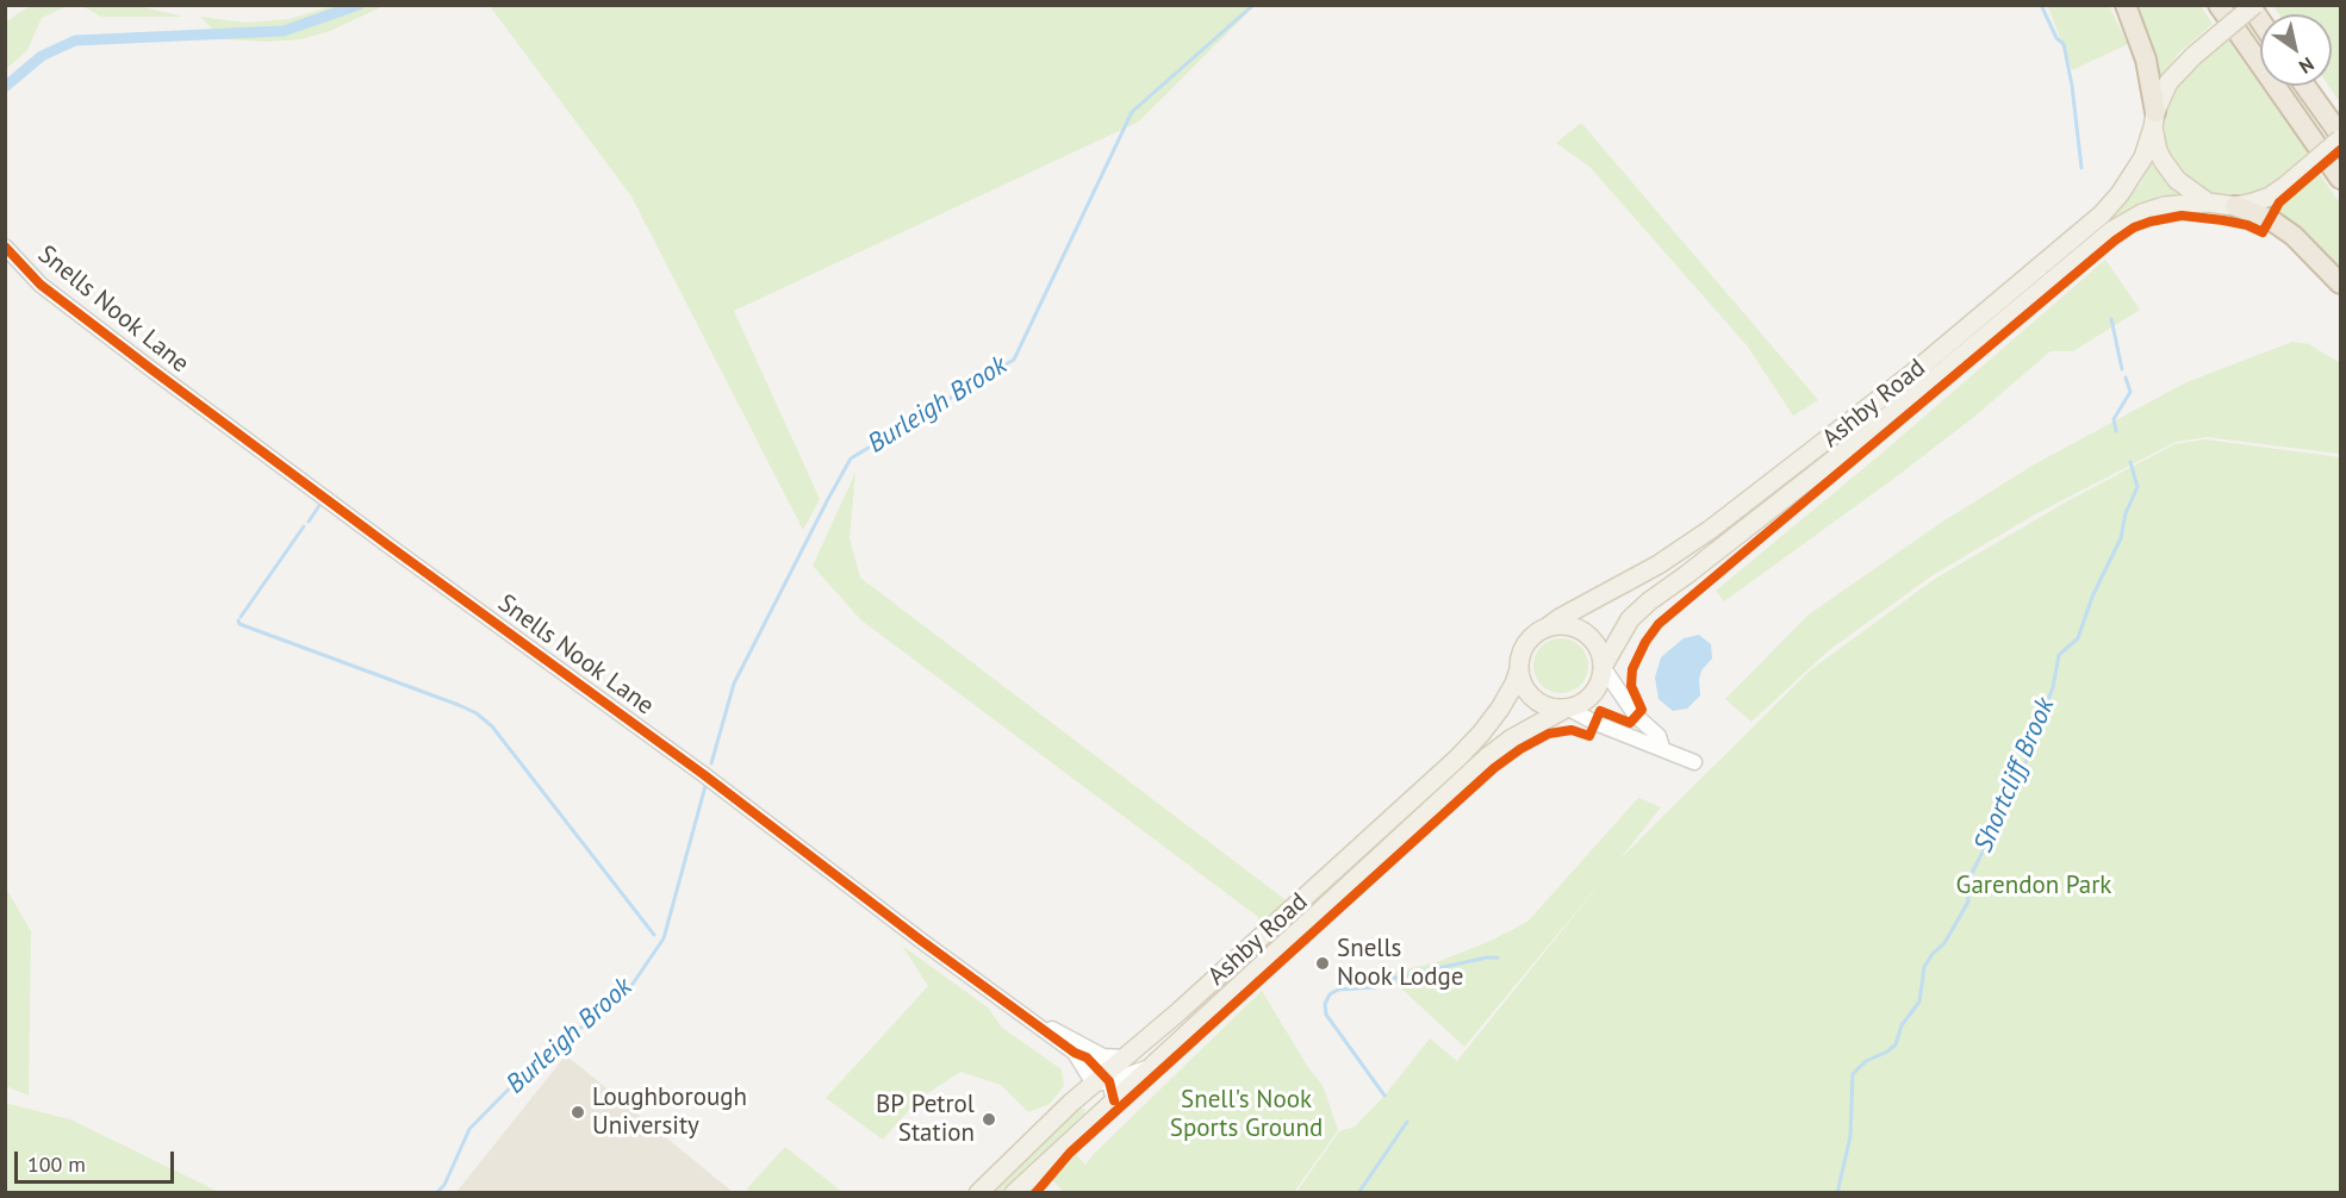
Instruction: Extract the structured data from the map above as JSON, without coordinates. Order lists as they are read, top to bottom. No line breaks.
{"streets":{"main road":["Ashby Road"],"street":["Snells Nook Lane"]},"crossings":[["Snells Nook Lane","Ashby Road"]],"water":["Burleigh Brook","Shortcliff Brook"],"parks":["Garendon Park","Snell's Nook Sports Ground"],"places":["Snells Nook Lodge","Loughborough University","BP Petrol Station"],"scale_bar":"100 m","north":"bottom right"}
